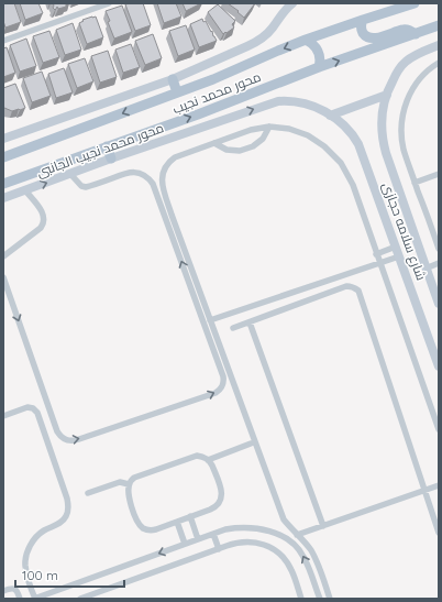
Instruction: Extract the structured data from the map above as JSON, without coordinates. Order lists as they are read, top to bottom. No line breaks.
{"streets":{"main road":["محور محمد نجيب"],"street":["محور محمد نجيب الجانبى","شارع سلامه حجازى"]},"crossings":[["محور محمد نجيب الجانبى","شارع سلامه حجازى"]],"scale_bar":"100 m"}
